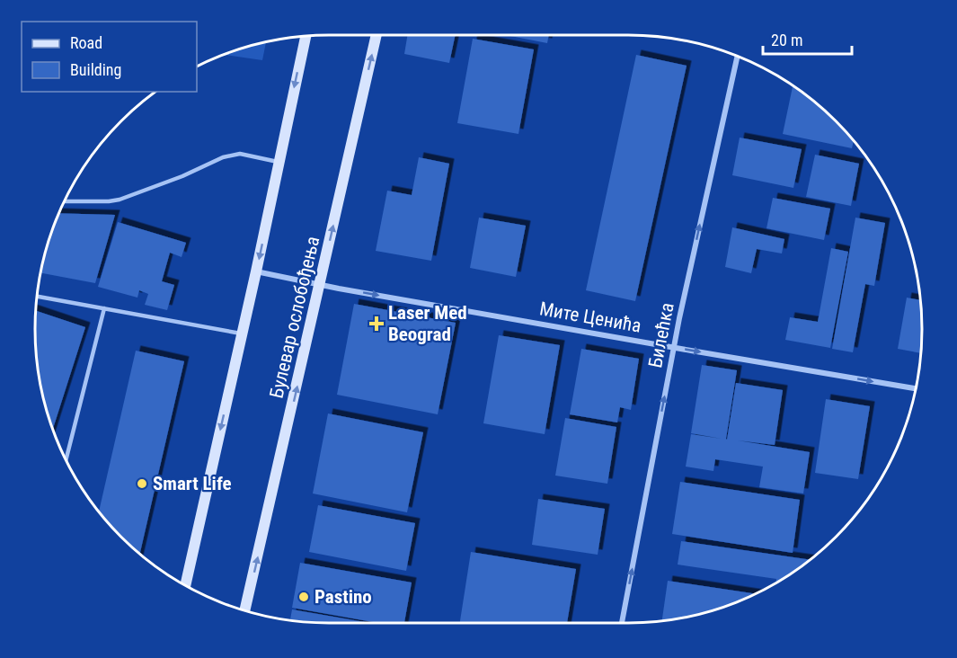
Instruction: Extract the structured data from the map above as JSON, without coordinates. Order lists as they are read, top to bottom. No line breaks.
{"streets":{"main road":["Булевар ослобођења"],"street":["Мите Ценића","Билећка"]},"crossings":[["Булевар ослобођења","Мите Ценића"],["Мите Ценића","Билећка"]],"one_way":["Мите Ценића","Билећка"],"places":{"health":["Laser Med Beograd"],"other":["Smart Life","Pastino"]},"legend":["Road","Building"],"scale_bar":"20 m"}
